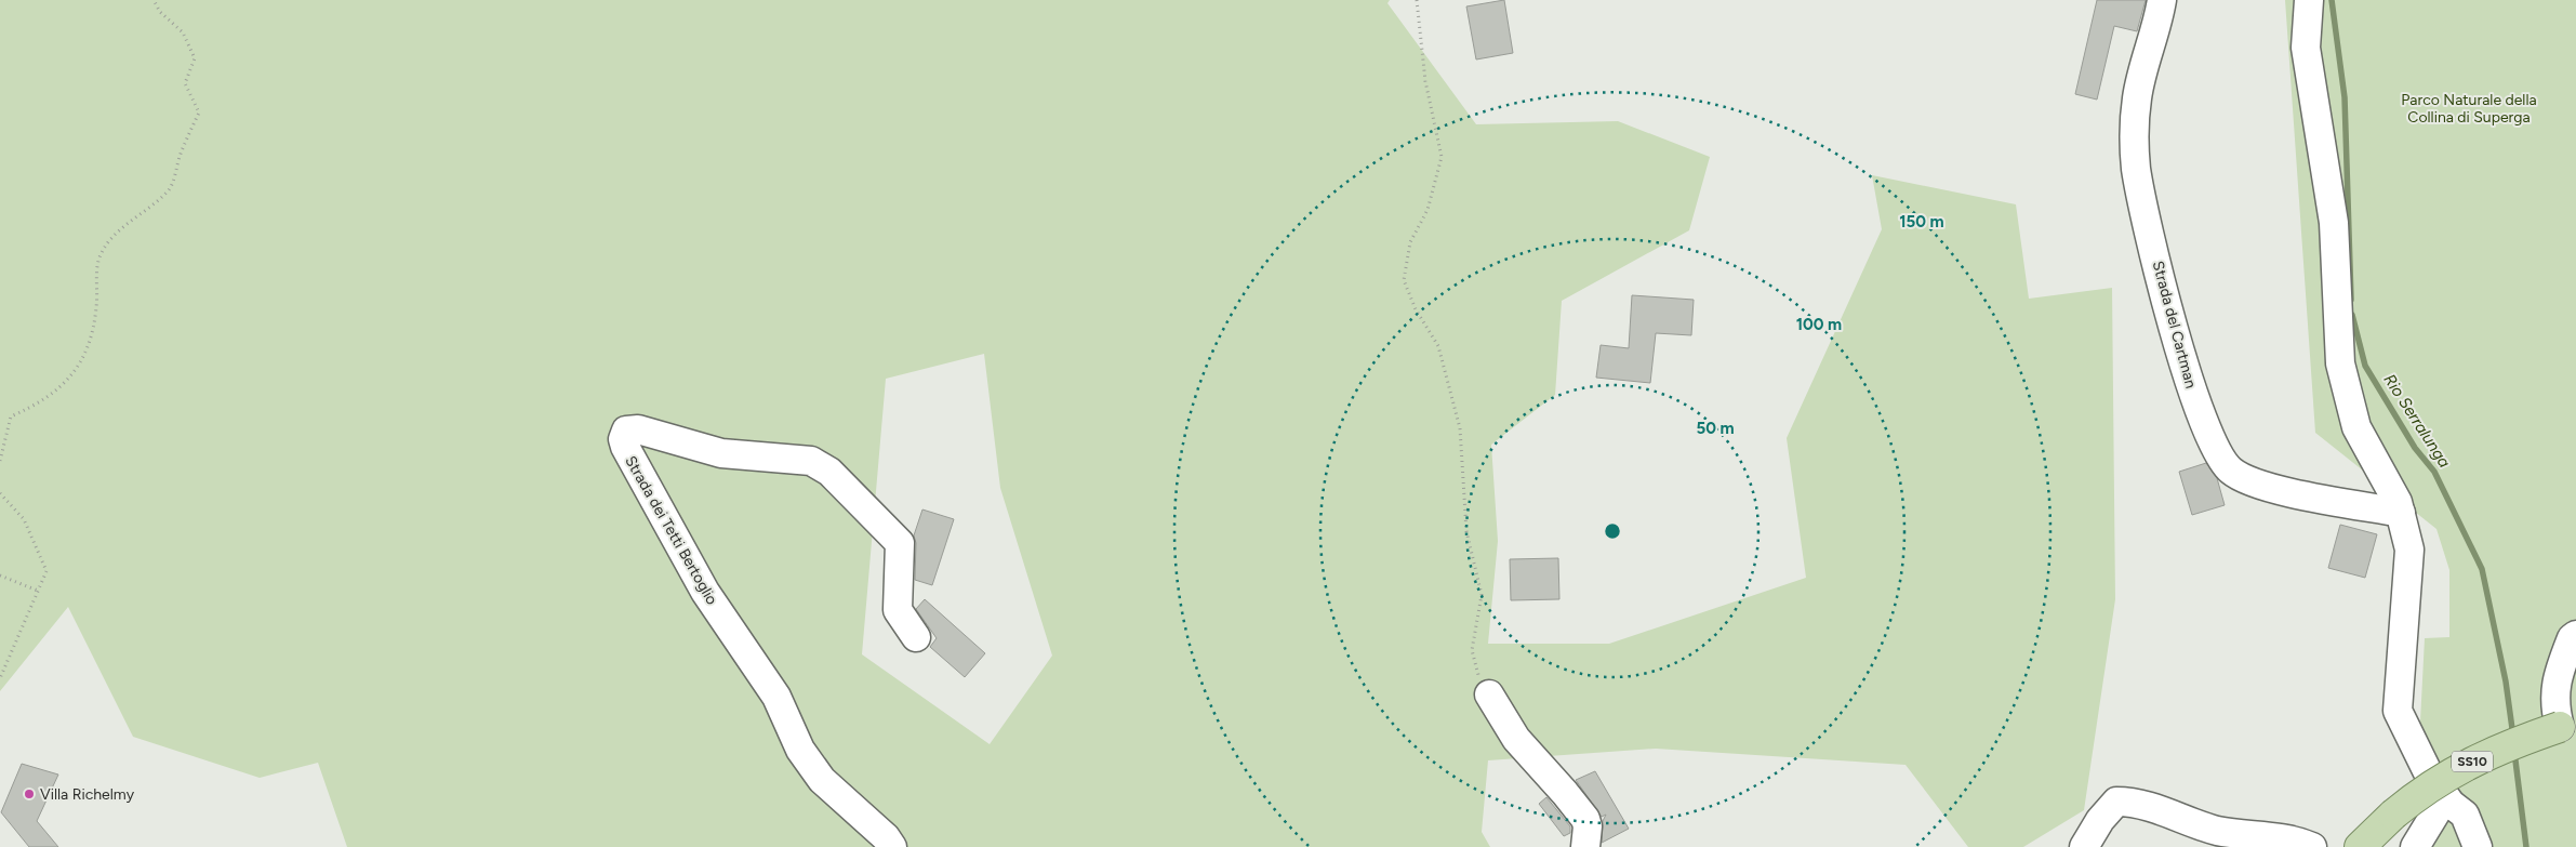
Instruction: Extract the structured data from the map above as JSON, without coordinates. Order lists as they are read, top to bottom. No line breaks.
{"streets":{"main road":["SS10"],"street":["Strada del Cartman","Strada dei Tetti Bertoglio"]},"water":["Rio Serralunga"],"parks":["Parco Naturale della Collina di Superga"],"places":["Villa Richelmy"],"rings":["150 m","100 m","50 m"]}
